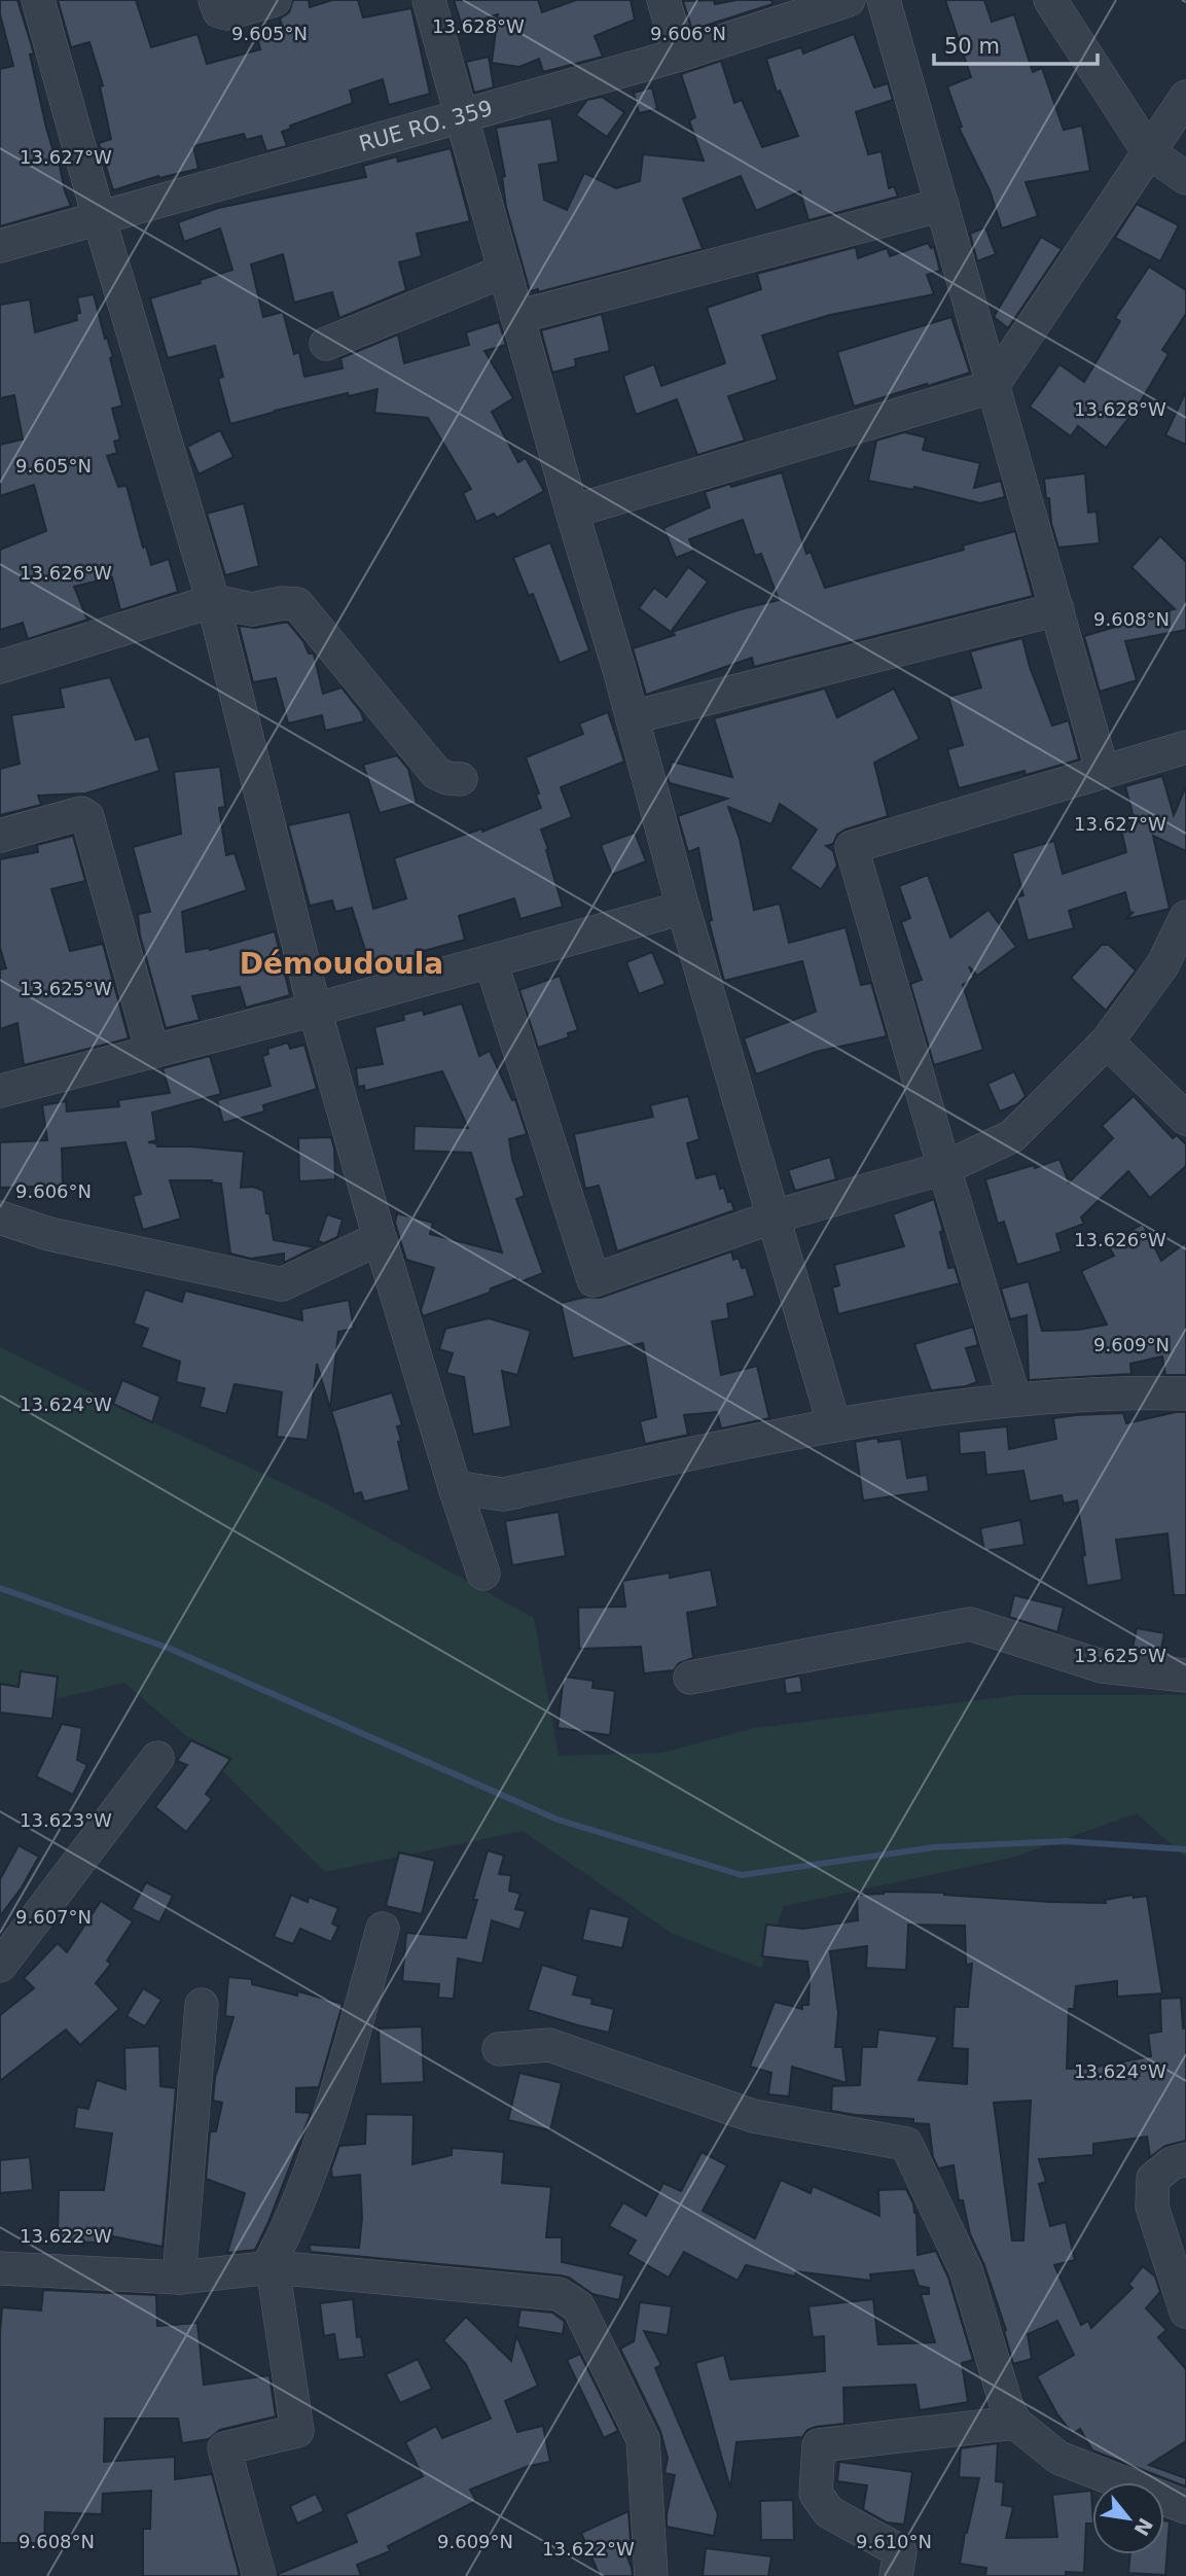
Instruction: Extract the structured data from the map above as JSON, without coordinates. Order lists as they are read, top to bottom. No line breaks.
{"streets":{"street":["RUE RO. 359"]},"districts":["Démoudoula"],"scale_bar":"50 m","north":"bottom right","coordinates":["13.628°W","9.605°N","9.606°N","13.627°W","13.626°W","9.608°N","13.625°W","9.609°N","13.624°W","13.623°W","9.607°N","13.622°W","9.610°N"]}
